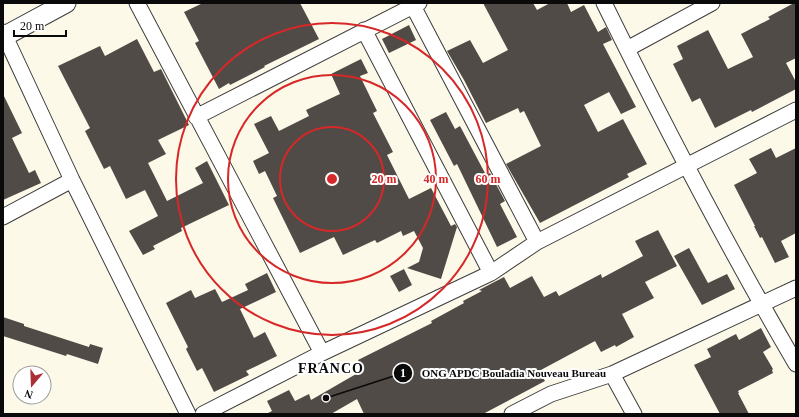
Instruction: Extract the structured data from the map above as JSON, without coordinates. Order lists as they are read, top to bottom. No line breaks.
{"districts":["FRANCO"],"places":["ONG APDC Bouladia Nouveau Bureau"],"scale_bar":"20 m","north":"bottom","rings":["20 m","40 m","60 m"]}
